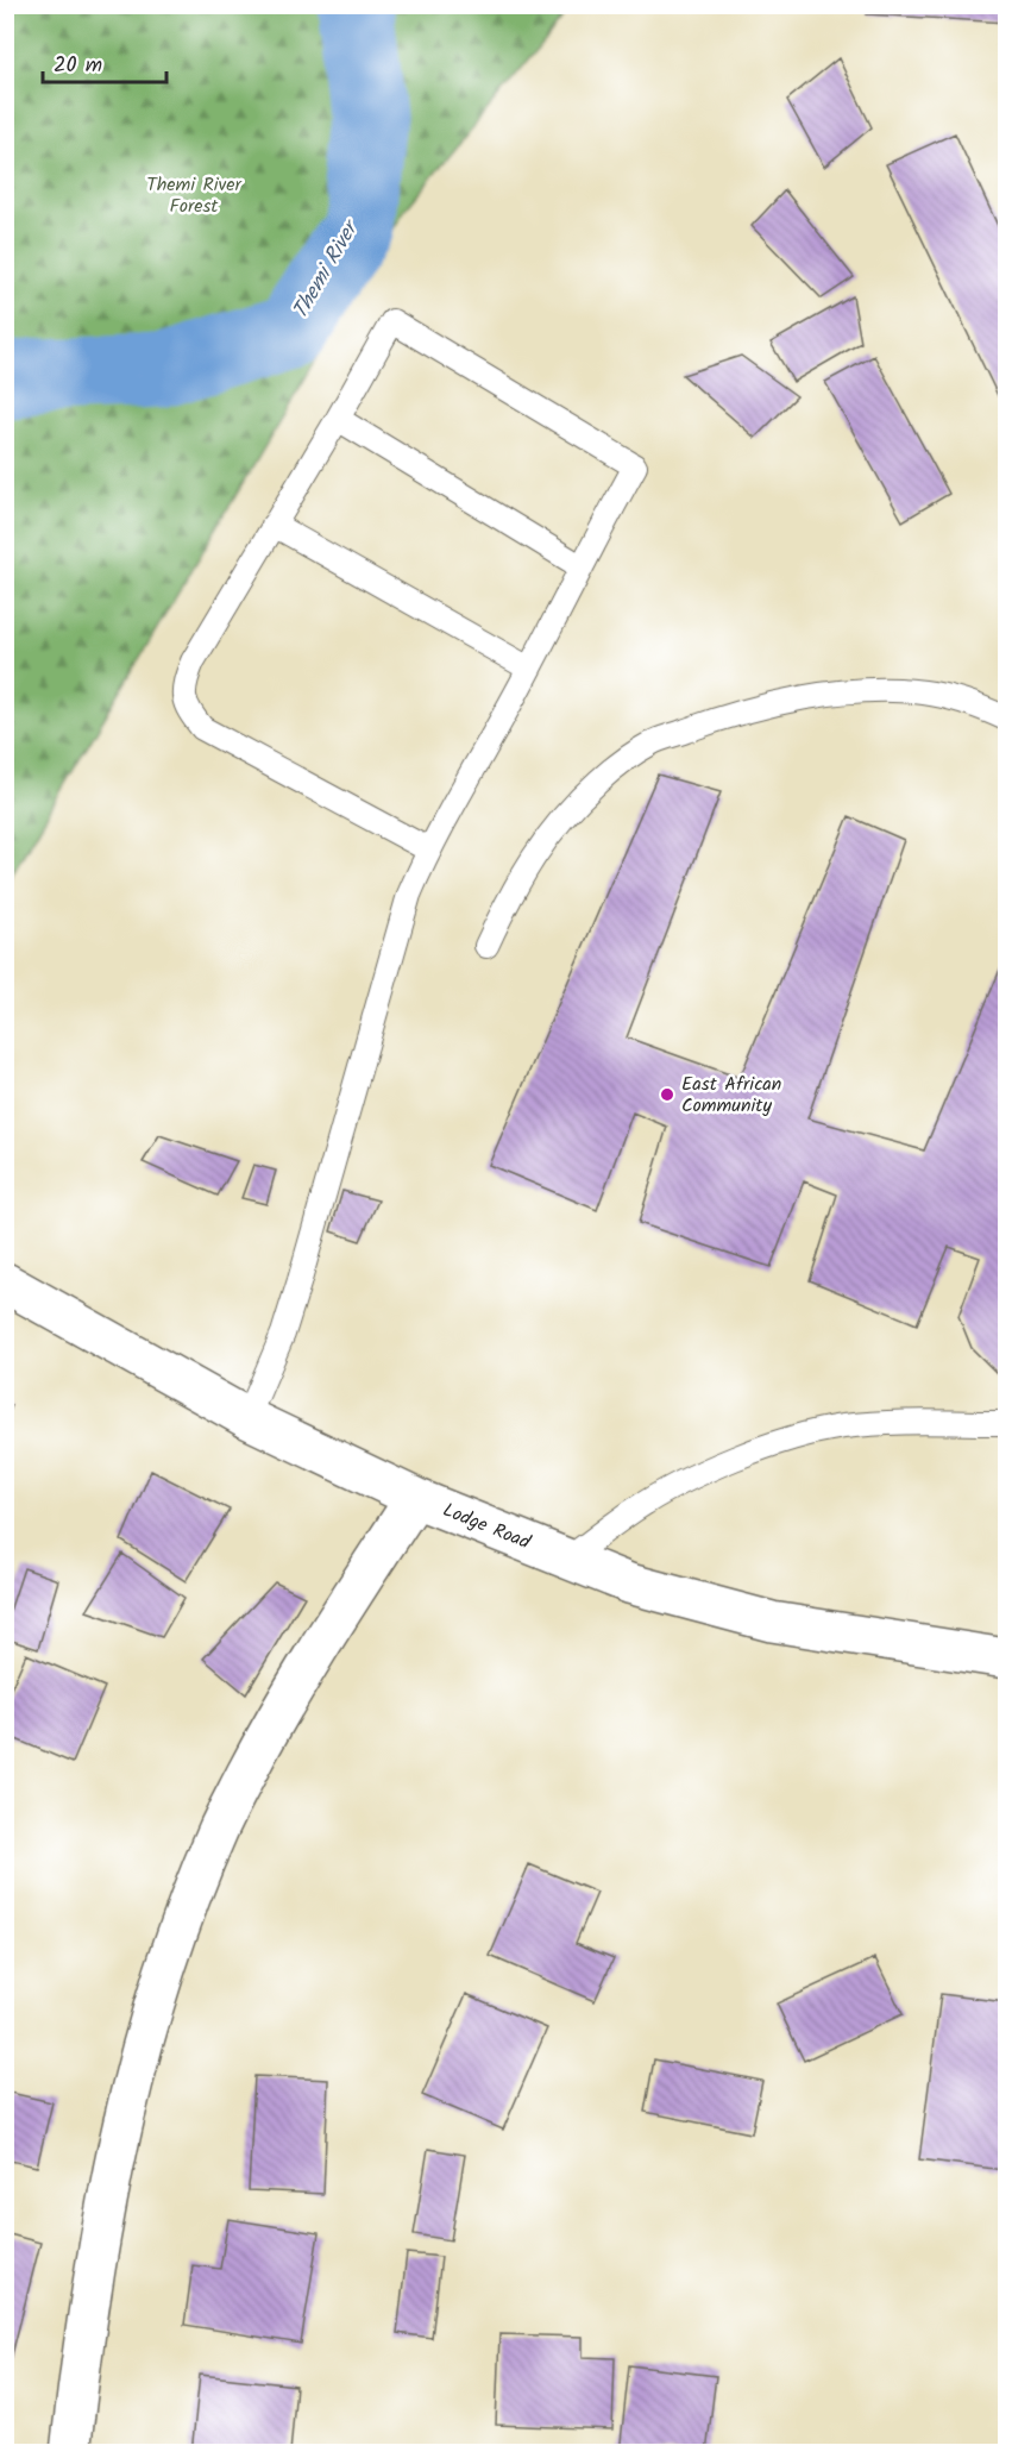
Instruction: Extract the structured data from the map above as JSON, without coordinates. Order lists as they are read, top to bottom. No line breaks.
{"streets":{"street":["Lodge Road"]},"water":["Themi River"],"parks":["Themi River Forest"],"places":["East African Community"],"scale_bar":"20 m"}
